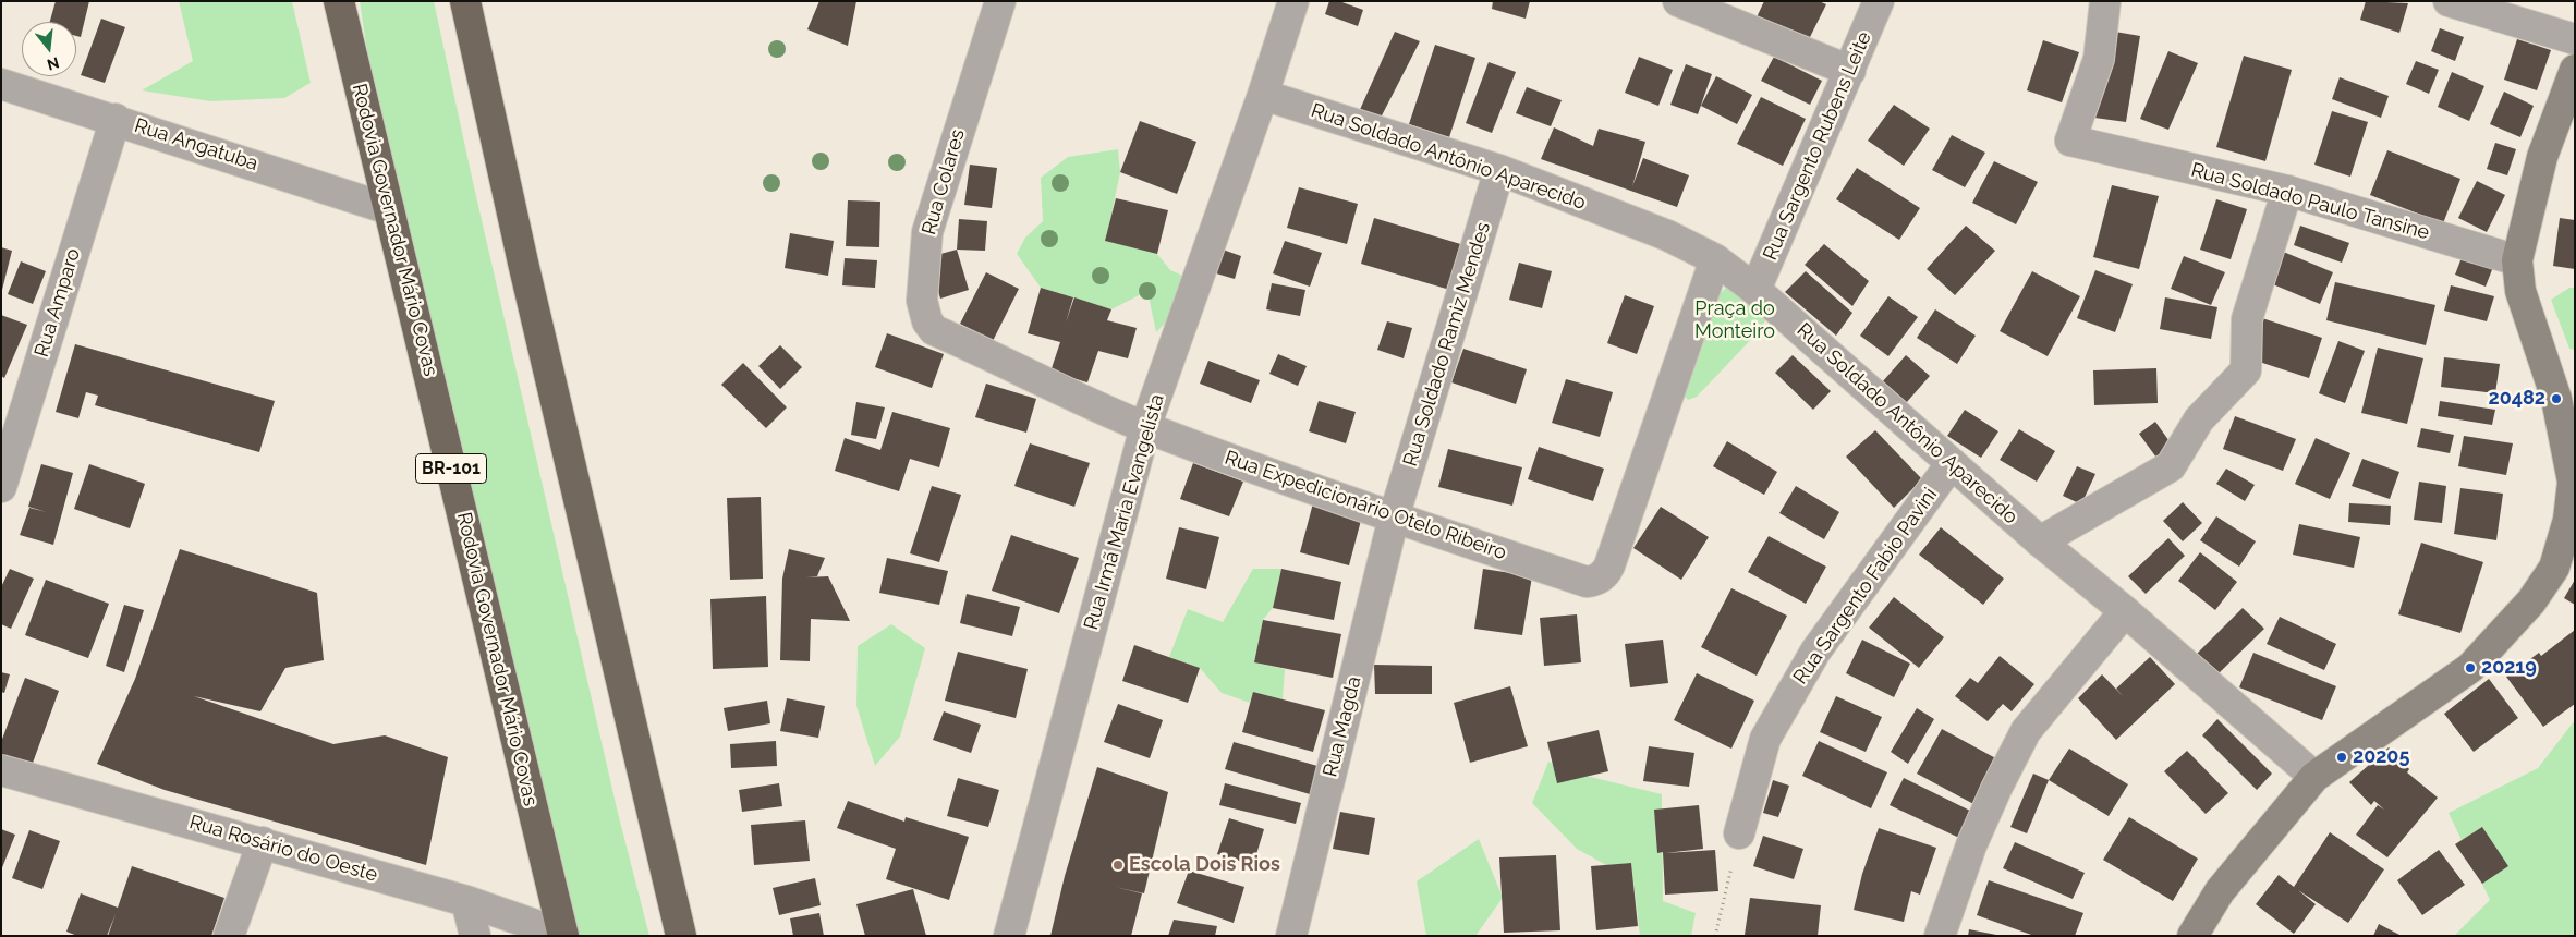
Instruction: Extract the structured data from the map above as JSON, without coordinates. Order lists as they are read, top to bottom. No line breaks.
{"streets":{"highway":["Rodovia Governador Mário Covas","BR-101"],"street":["Rua Angatuba","Rua Sargento Rubens Leite","Rua Soldado Antônio Aparecido","Rua Colares","Rua Soldado Paulo Tansine","Rua Amparo","Rua Soldado Ramiz Mendes","Rua Expedicionário Otelo Ribeiro","Rua Irmã Maria Evangelista","Rua Sargento Fabio Pavini","Rua Magda","Rua Rosário do Oeste"]},"crossings":[["Rua Angatuba","Rodovia Governador Mário Covas"],["Rua Angatuba","Rua Amparo"],["Rua Sargento Rubens Leite","Rua Soldado Antônio Aparecido"],["Rua Soldado Antônio Aparecido","Rua Soldado Ramiz Mendes"],["Rua Soldado Antônio Aparecido","Rua Expedicionário Otelo Ribeiro"],["Rua Soldado Antônio Aparecido","Rua Irmã Maria Evangelista"],["Rua Soldado Antônio Aparecido","Rua Sargento Fabio Pavini"],["Rua Colares","Rua Expedicionário Otelo Ribeiro"],["Rua Colares","Rua Irmã Maria Evangelista"],["Rodovia Governador Mário Covas","Rua Rosário do Oeste"],["Rua Soldado Ramiz Mendes","Rua Expedicionário Otelo Ribeiro"],["Rua Soldado Ramiz Mendes","Rua Magda"],["Rua Expedicionário Otelo Ribeiro","Rua Irmã Maria Evangelista"],["Rua Expedicionário Otelo Ribeiro","Rua Magda"]],"parks":["Praça do Monteiro"],"places":["20482","20219","20205","Escola Dois Rios"],"north":"bottom"}
